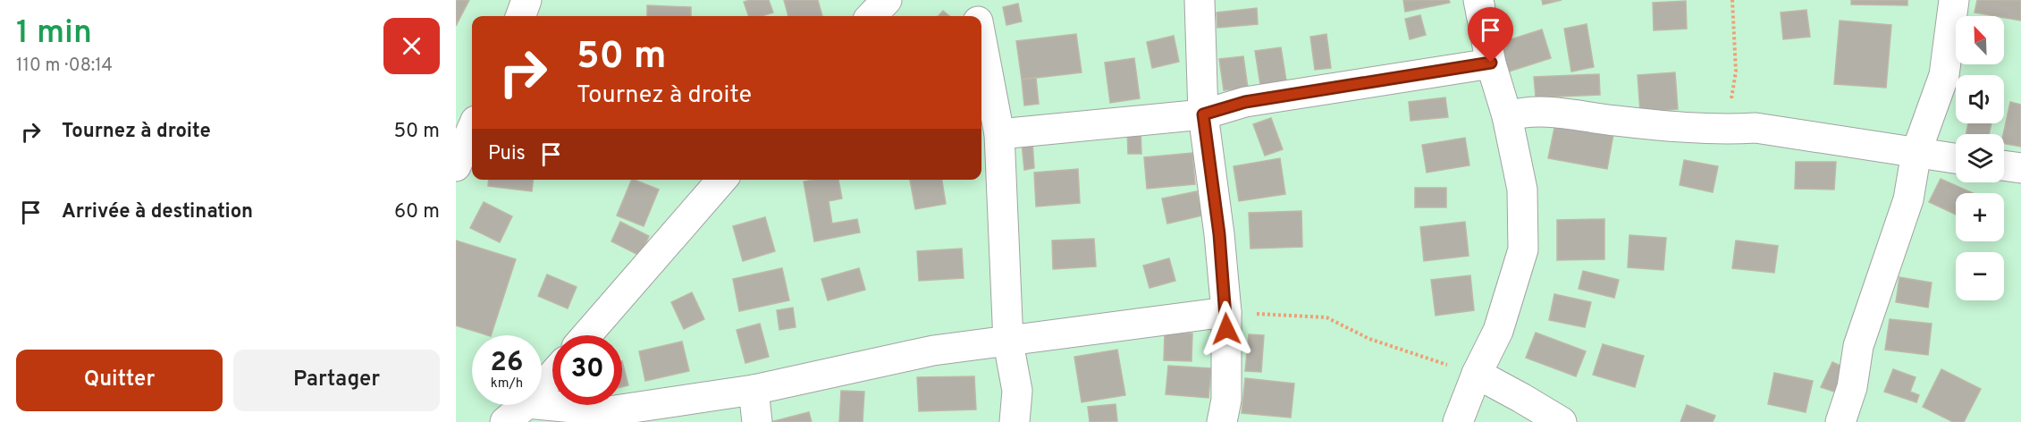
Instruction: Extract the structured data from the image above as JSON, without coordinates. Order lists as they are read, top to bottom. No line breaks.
{"north":"top left","page":{"heading":["1 min","110 m · 08:14"],"map_buttons":["+","−"],"turn":["50 m","Tournez à droite"],"list":[{"name":"Tournez à droite","value":"50 m"},{"name":"Arrivée à destination","value":"60 m"}],"then":"Puis","speed":"26 km/h","limit":"30","buttons":["Quitter","Partager"]}}
